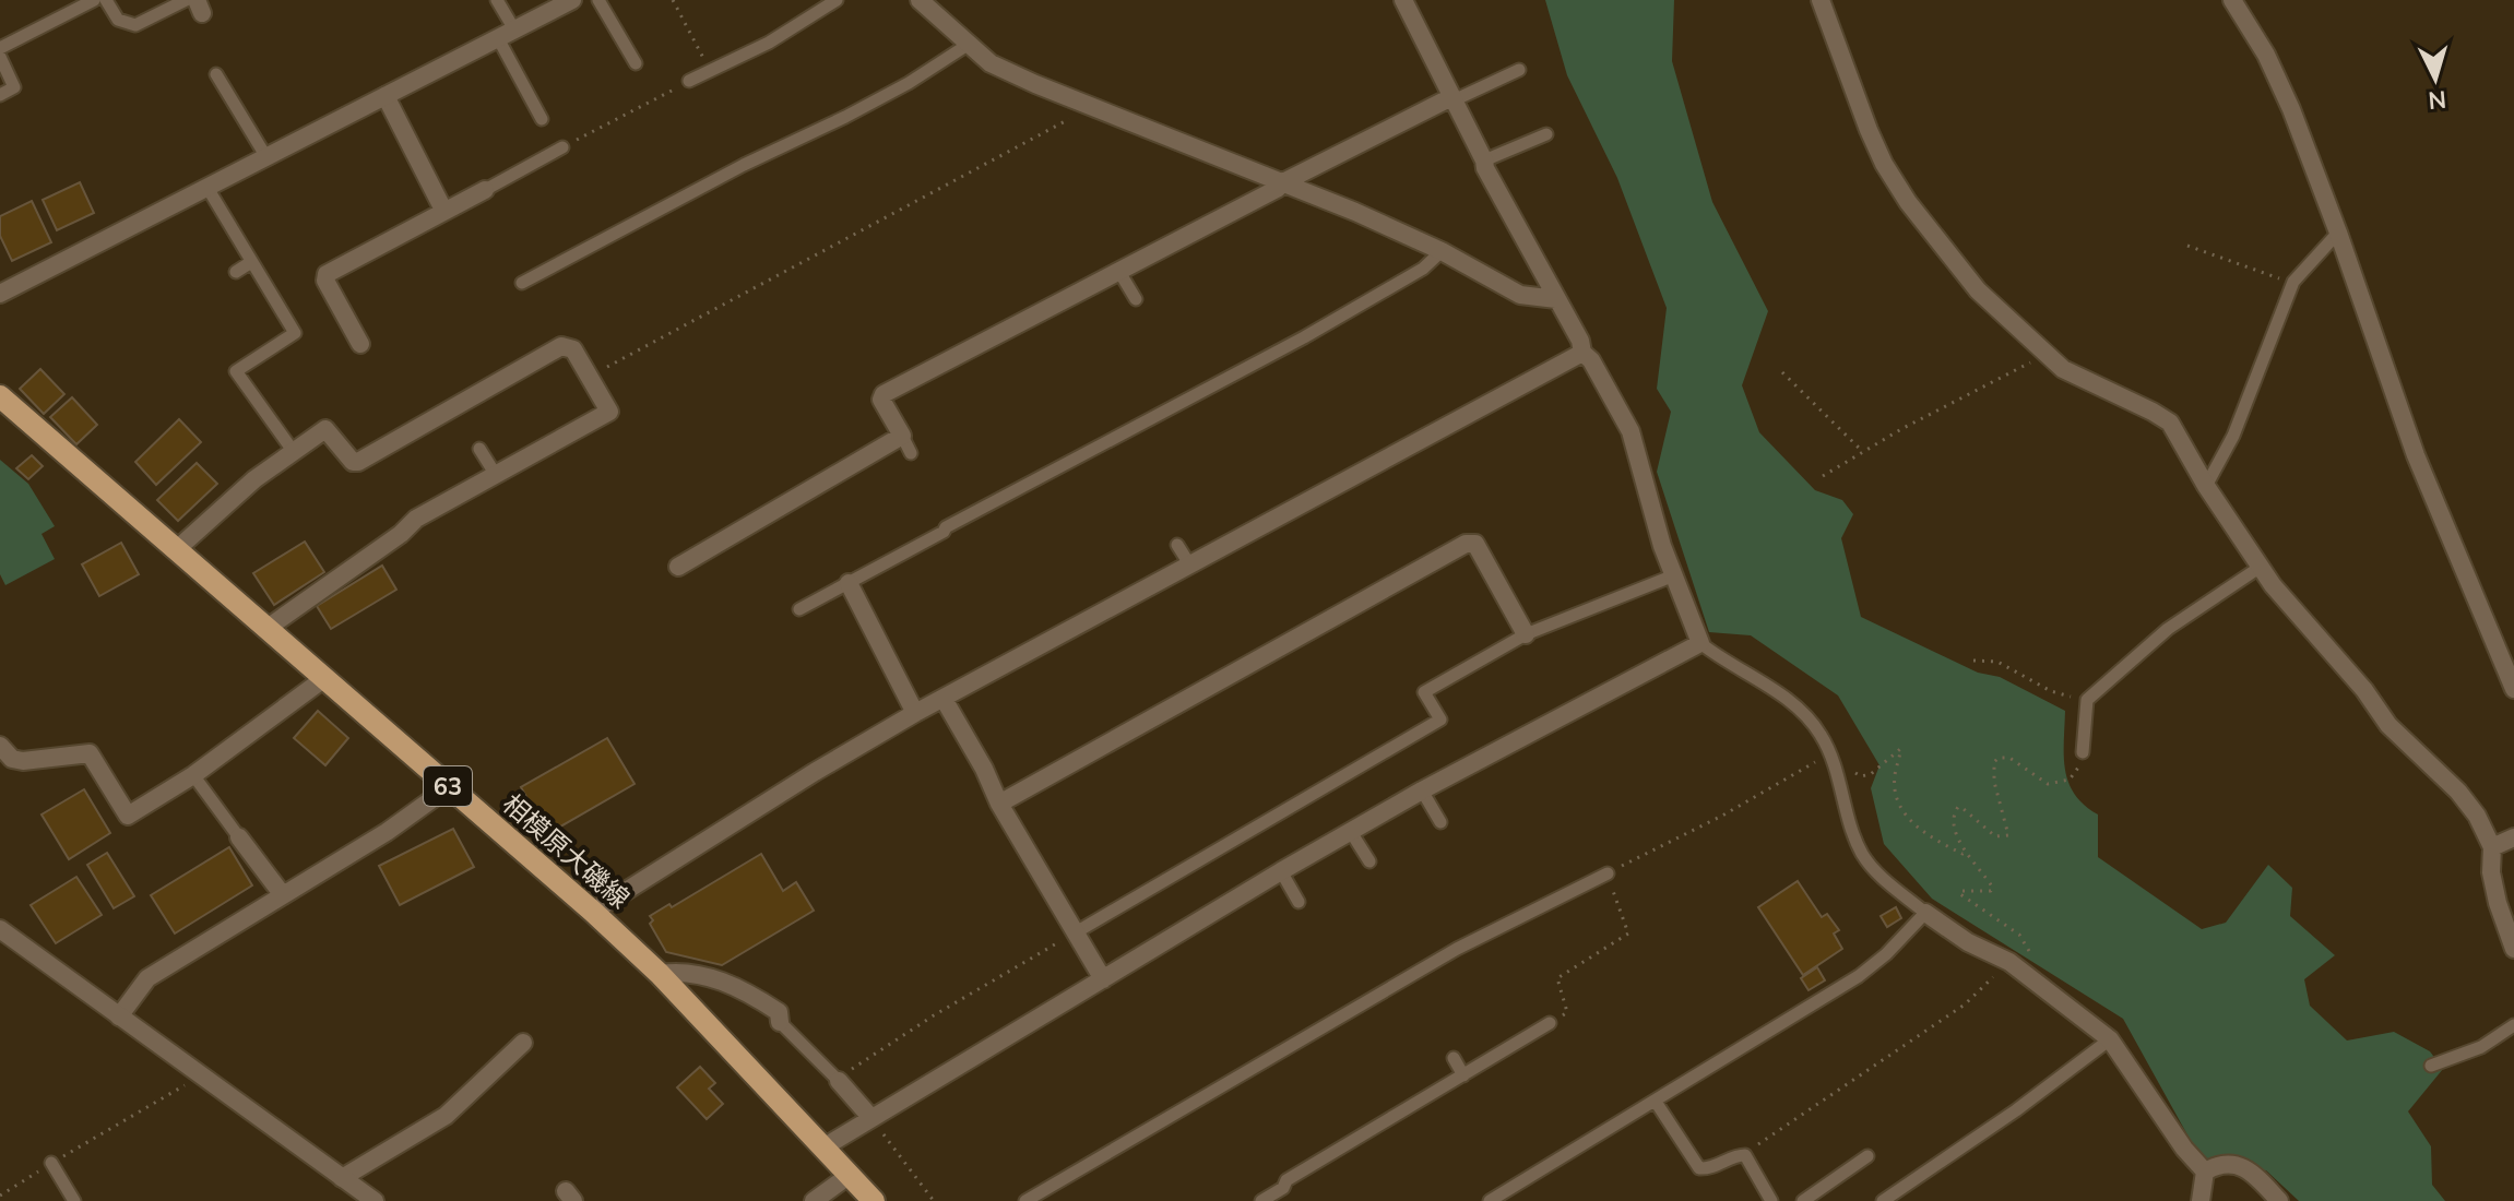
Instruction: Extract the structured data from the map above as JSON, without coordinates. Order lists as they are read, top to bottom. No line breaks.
{"streets":{"main road":["63","相模原大磯線"]},"north":"bottom"}
